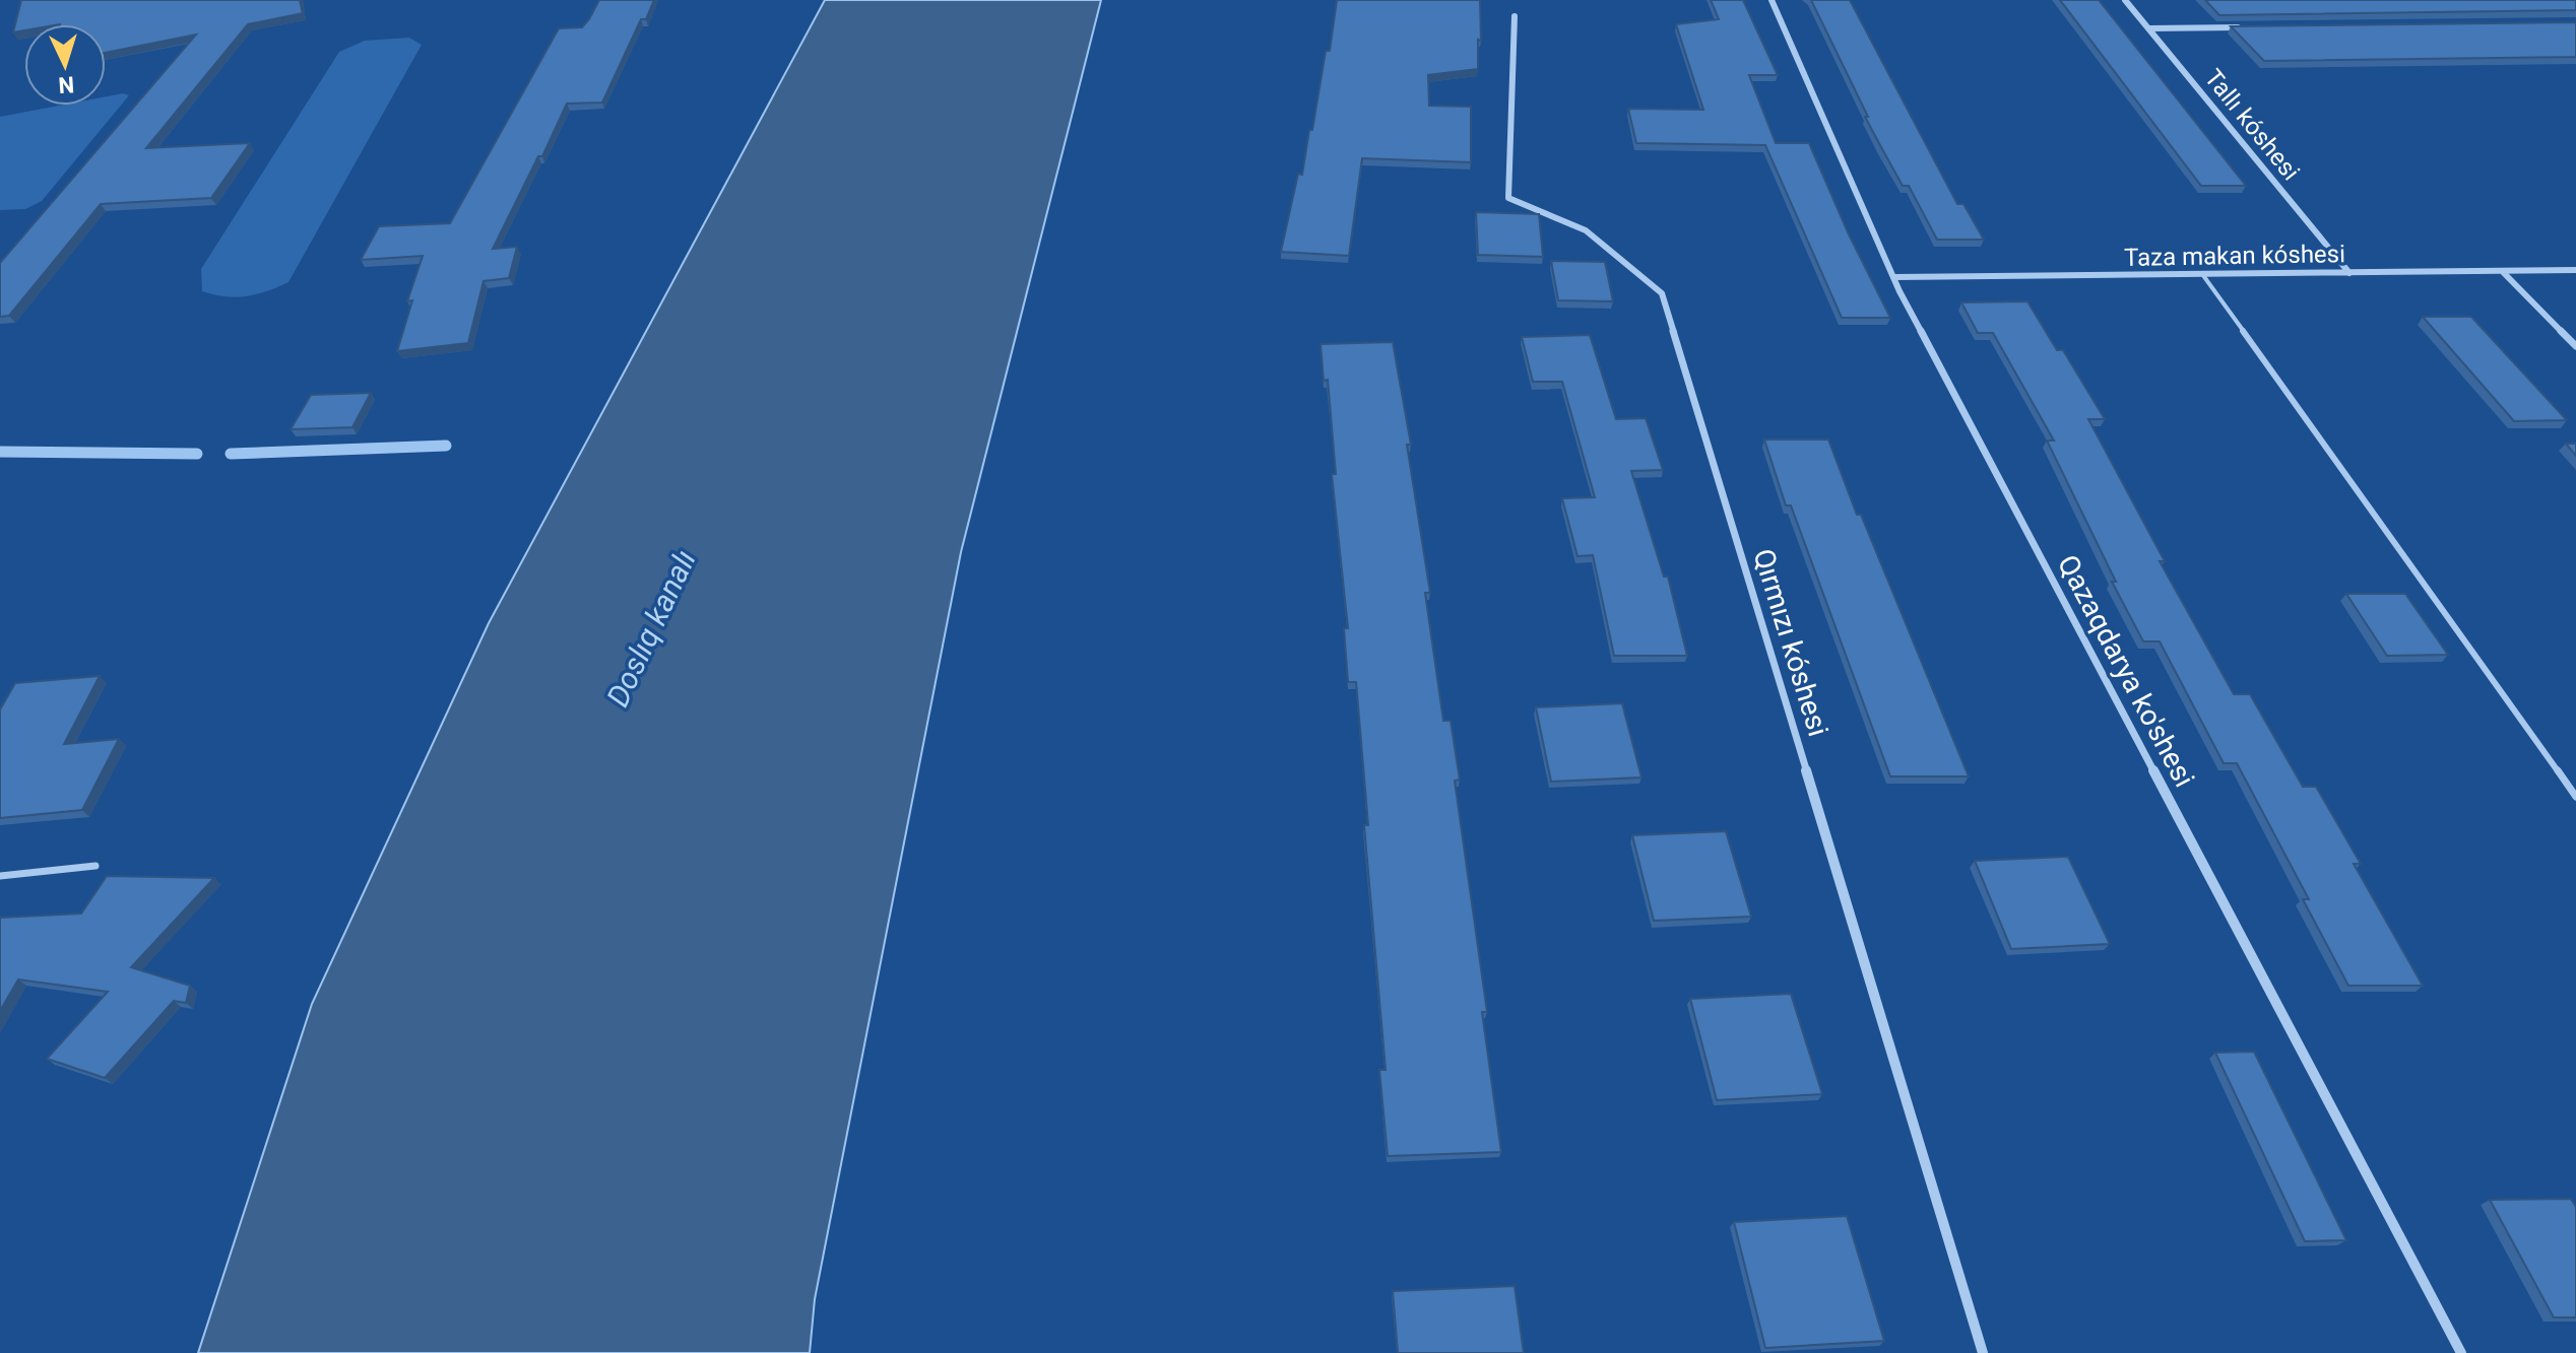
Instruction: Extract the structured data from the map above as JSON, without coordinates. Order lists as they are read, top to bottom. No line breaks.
{"streets":{"street":["Tallı kóshesi","Taza makan kóshesi","Qırmızı kóshesi","Qazaqdarya ko'shesi"]},"crossings":[["Tallı kóshesi","Taza makan kóshesi"],["Taza makan kóshesi","Qazaqdarya ko'shesi"]],"water":["Doslıq kanalı"],"north":"bottom"}
